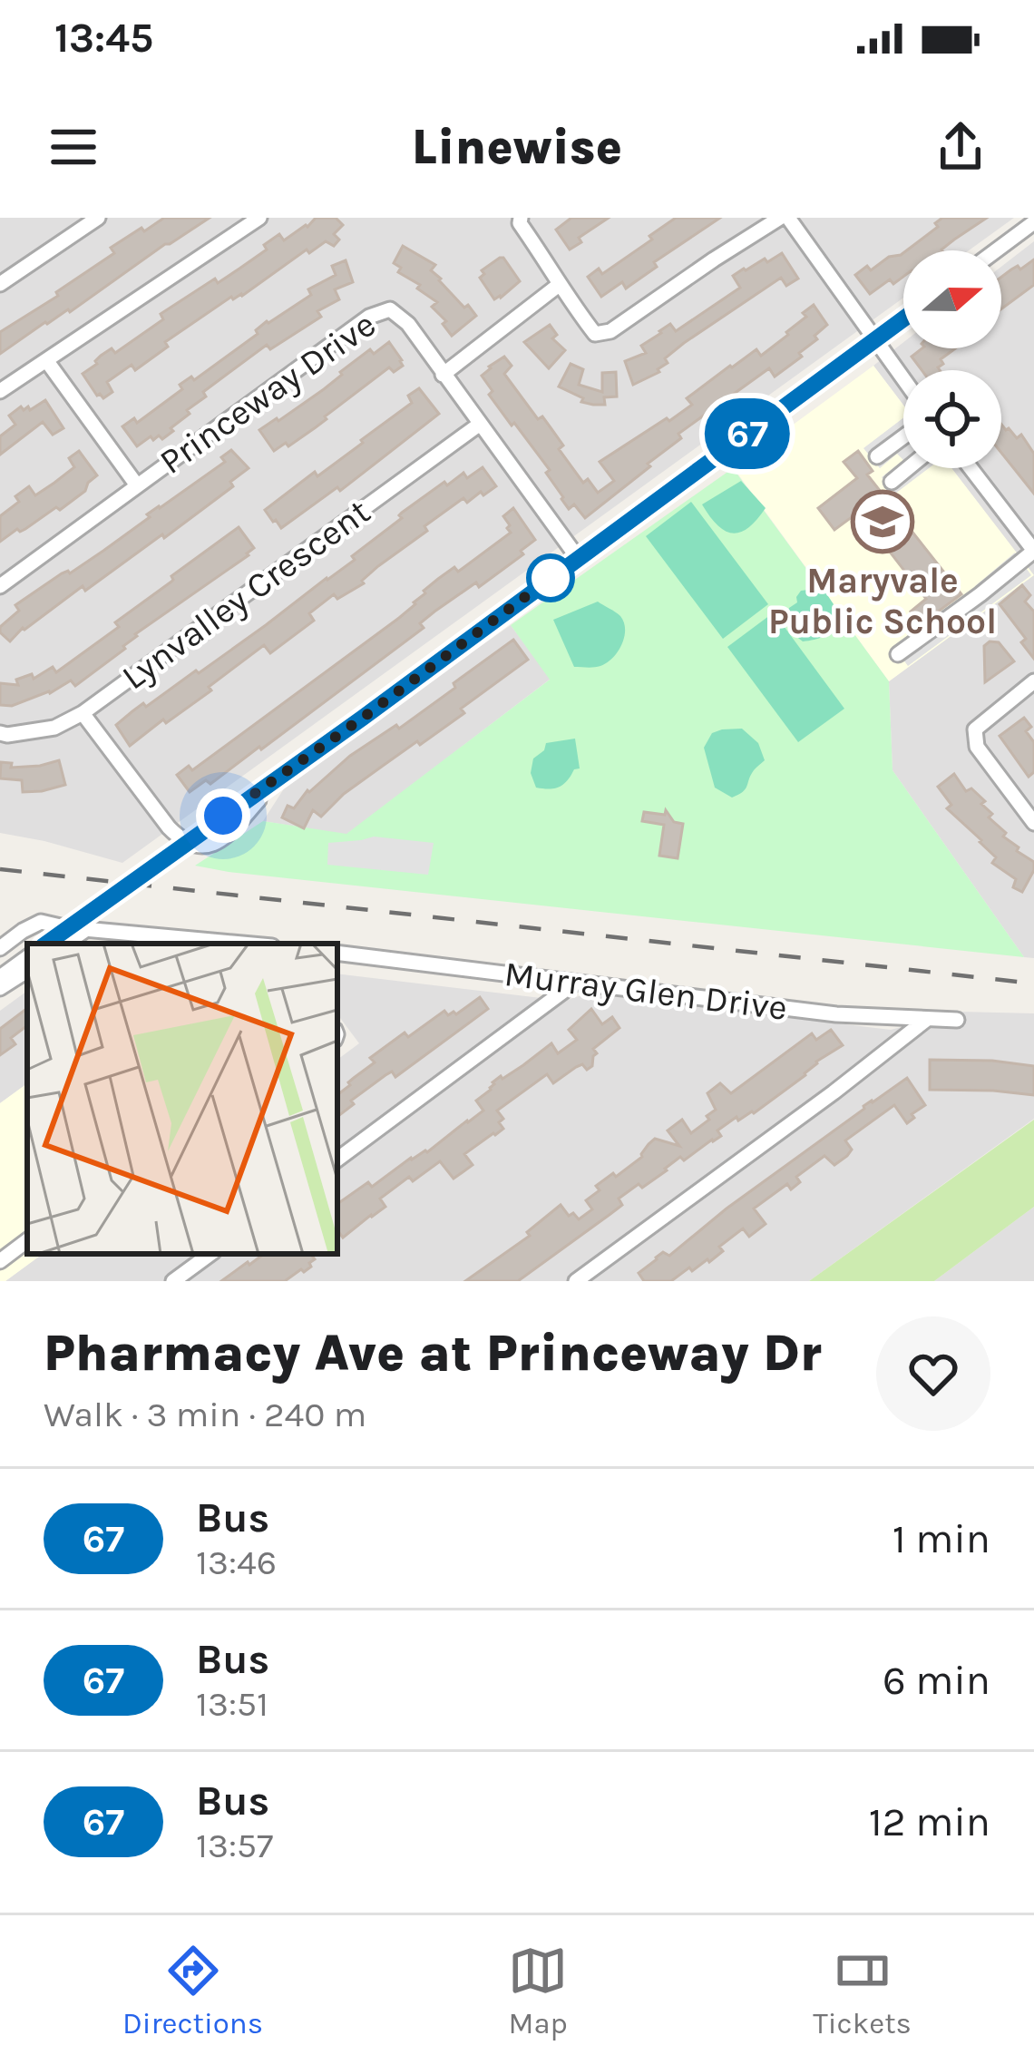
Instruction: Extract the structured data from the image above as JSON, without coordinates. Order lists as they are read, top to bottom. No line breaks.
{"streets":{"street":["Princeway Drive","Lynvalley Crescent","Murray Glen Drive"]},"crossings":[["Princeway Drive","Lynvalley Crescent"]],"places":{"school or university":["Maryvale Public School"]},"lines":["bus line 67"],"north":"right","page":{"status":"13:45","header":"Linewise","on_map":"67","heading":["Pharmacy Ave at Princeway Dr","Walk · 3 min · 240 m"],"list":[{"mark":"67","name":"Bus","note":"13:46","value":"1 min"},{"mark":"67","name":"Bus","note":"13:51","value":"6 min"},{"mark":"67","name":"Bus","note":"13:57","value":"12 min"}],"tabs":["Directions","Map","Tickets"]}}
